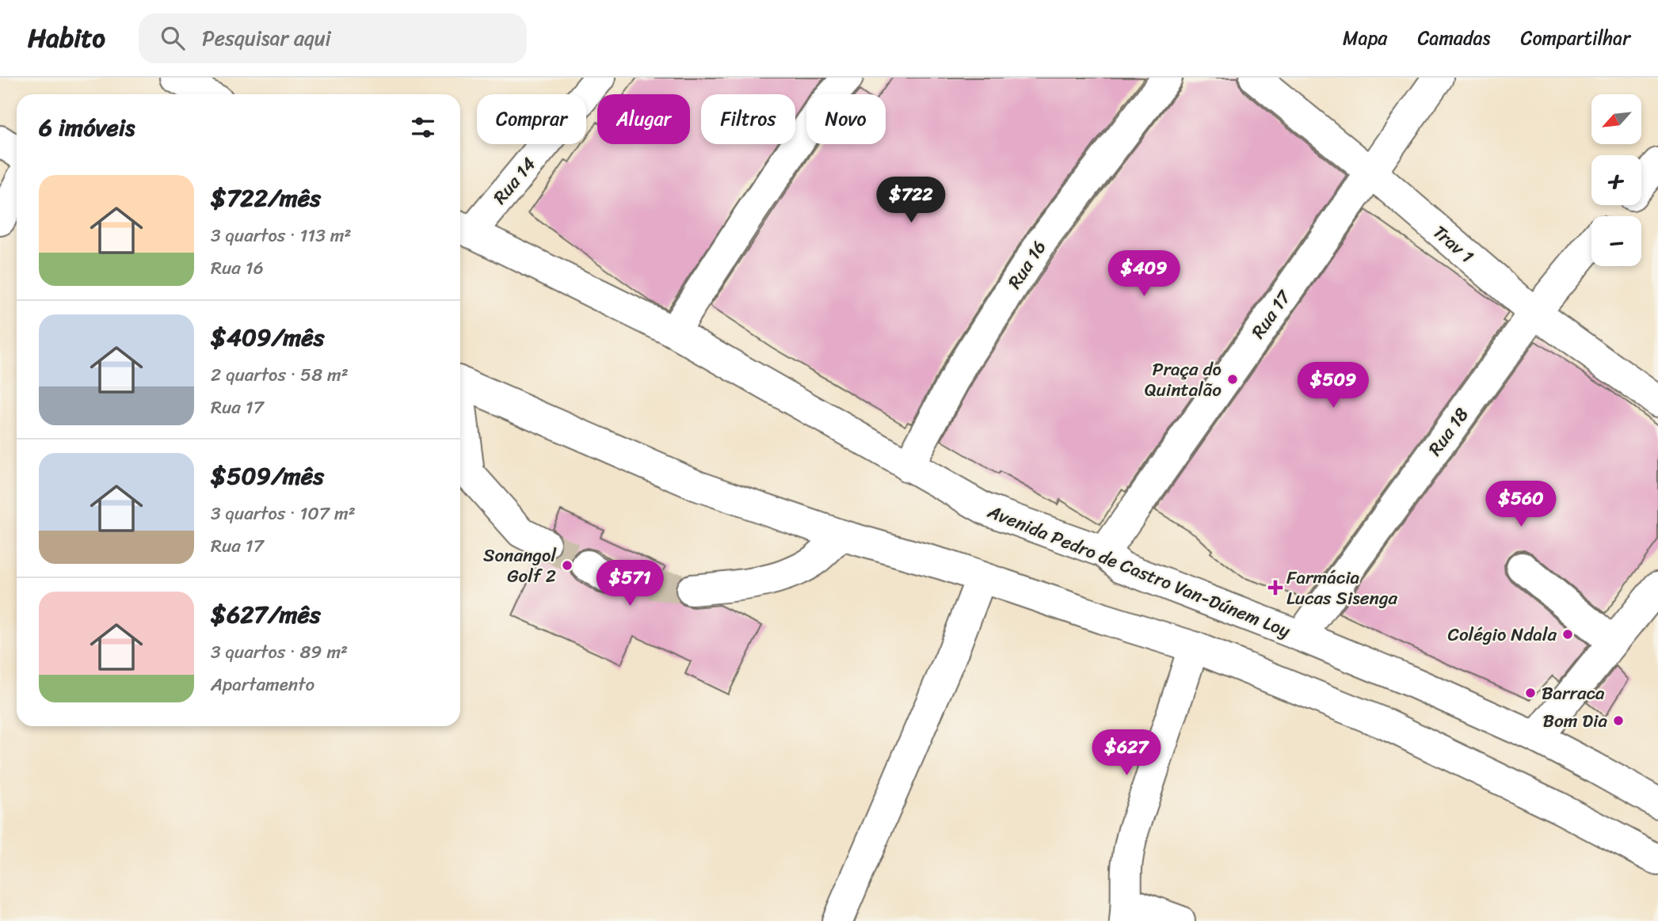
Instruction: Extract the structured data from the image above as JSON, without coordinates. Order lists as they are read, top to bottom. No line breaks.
{"streets":{"main road":["Rua 14","Trav 1","Rua 16","Rua 17","Rua 18","Avenida Pedro de Castro Van-Dúnem Loy"]},"crossings":[["Rua 14","Avenida Pedro de Castro Van-Dúnem Loy"],["Trav 1","Rua 17"],["Trav 1","Rua 18"],["Rua 16","Avenida Pedro de Castro Van-Dúnem Loy"],["Rua 17","Avenida Pedro de Castro Van-Dúnem Loy"],["Rua 18","Avenida Pedro de Castro Van-Dúnem Loy"]],"places":{"other":["Praça do Quintalão","Sonangol Golf 2","Colégio Ndala","Barraca","Bom Dia"],"health":["Farmácia Lucas Sisenga"]},"north":"bottom left","page":{"header":"Habito","search":"Pesquisar aqui","nav":["Mapa","Camadas","Compartilhar"],"map_buttons":["+","−"],"chip":["Comprar","Alugar","Filtros","Novo"],"heading":"6 imóveis","list":[{"name":"$722/mês","note":"3 quartos · 113 m² · Rua 16"},{"name":"$409/mês","note":"2 quartos · 58 m² · Rua 17"},{"name":"$509/mês","note":"3 quartos · 107 m² · Rua 17"},{"name":"$627/mês","note":"3 quartos · 89 m² · Apartamento"}],"price":["$722","$409","$509","$560","$571","$627"]}}
